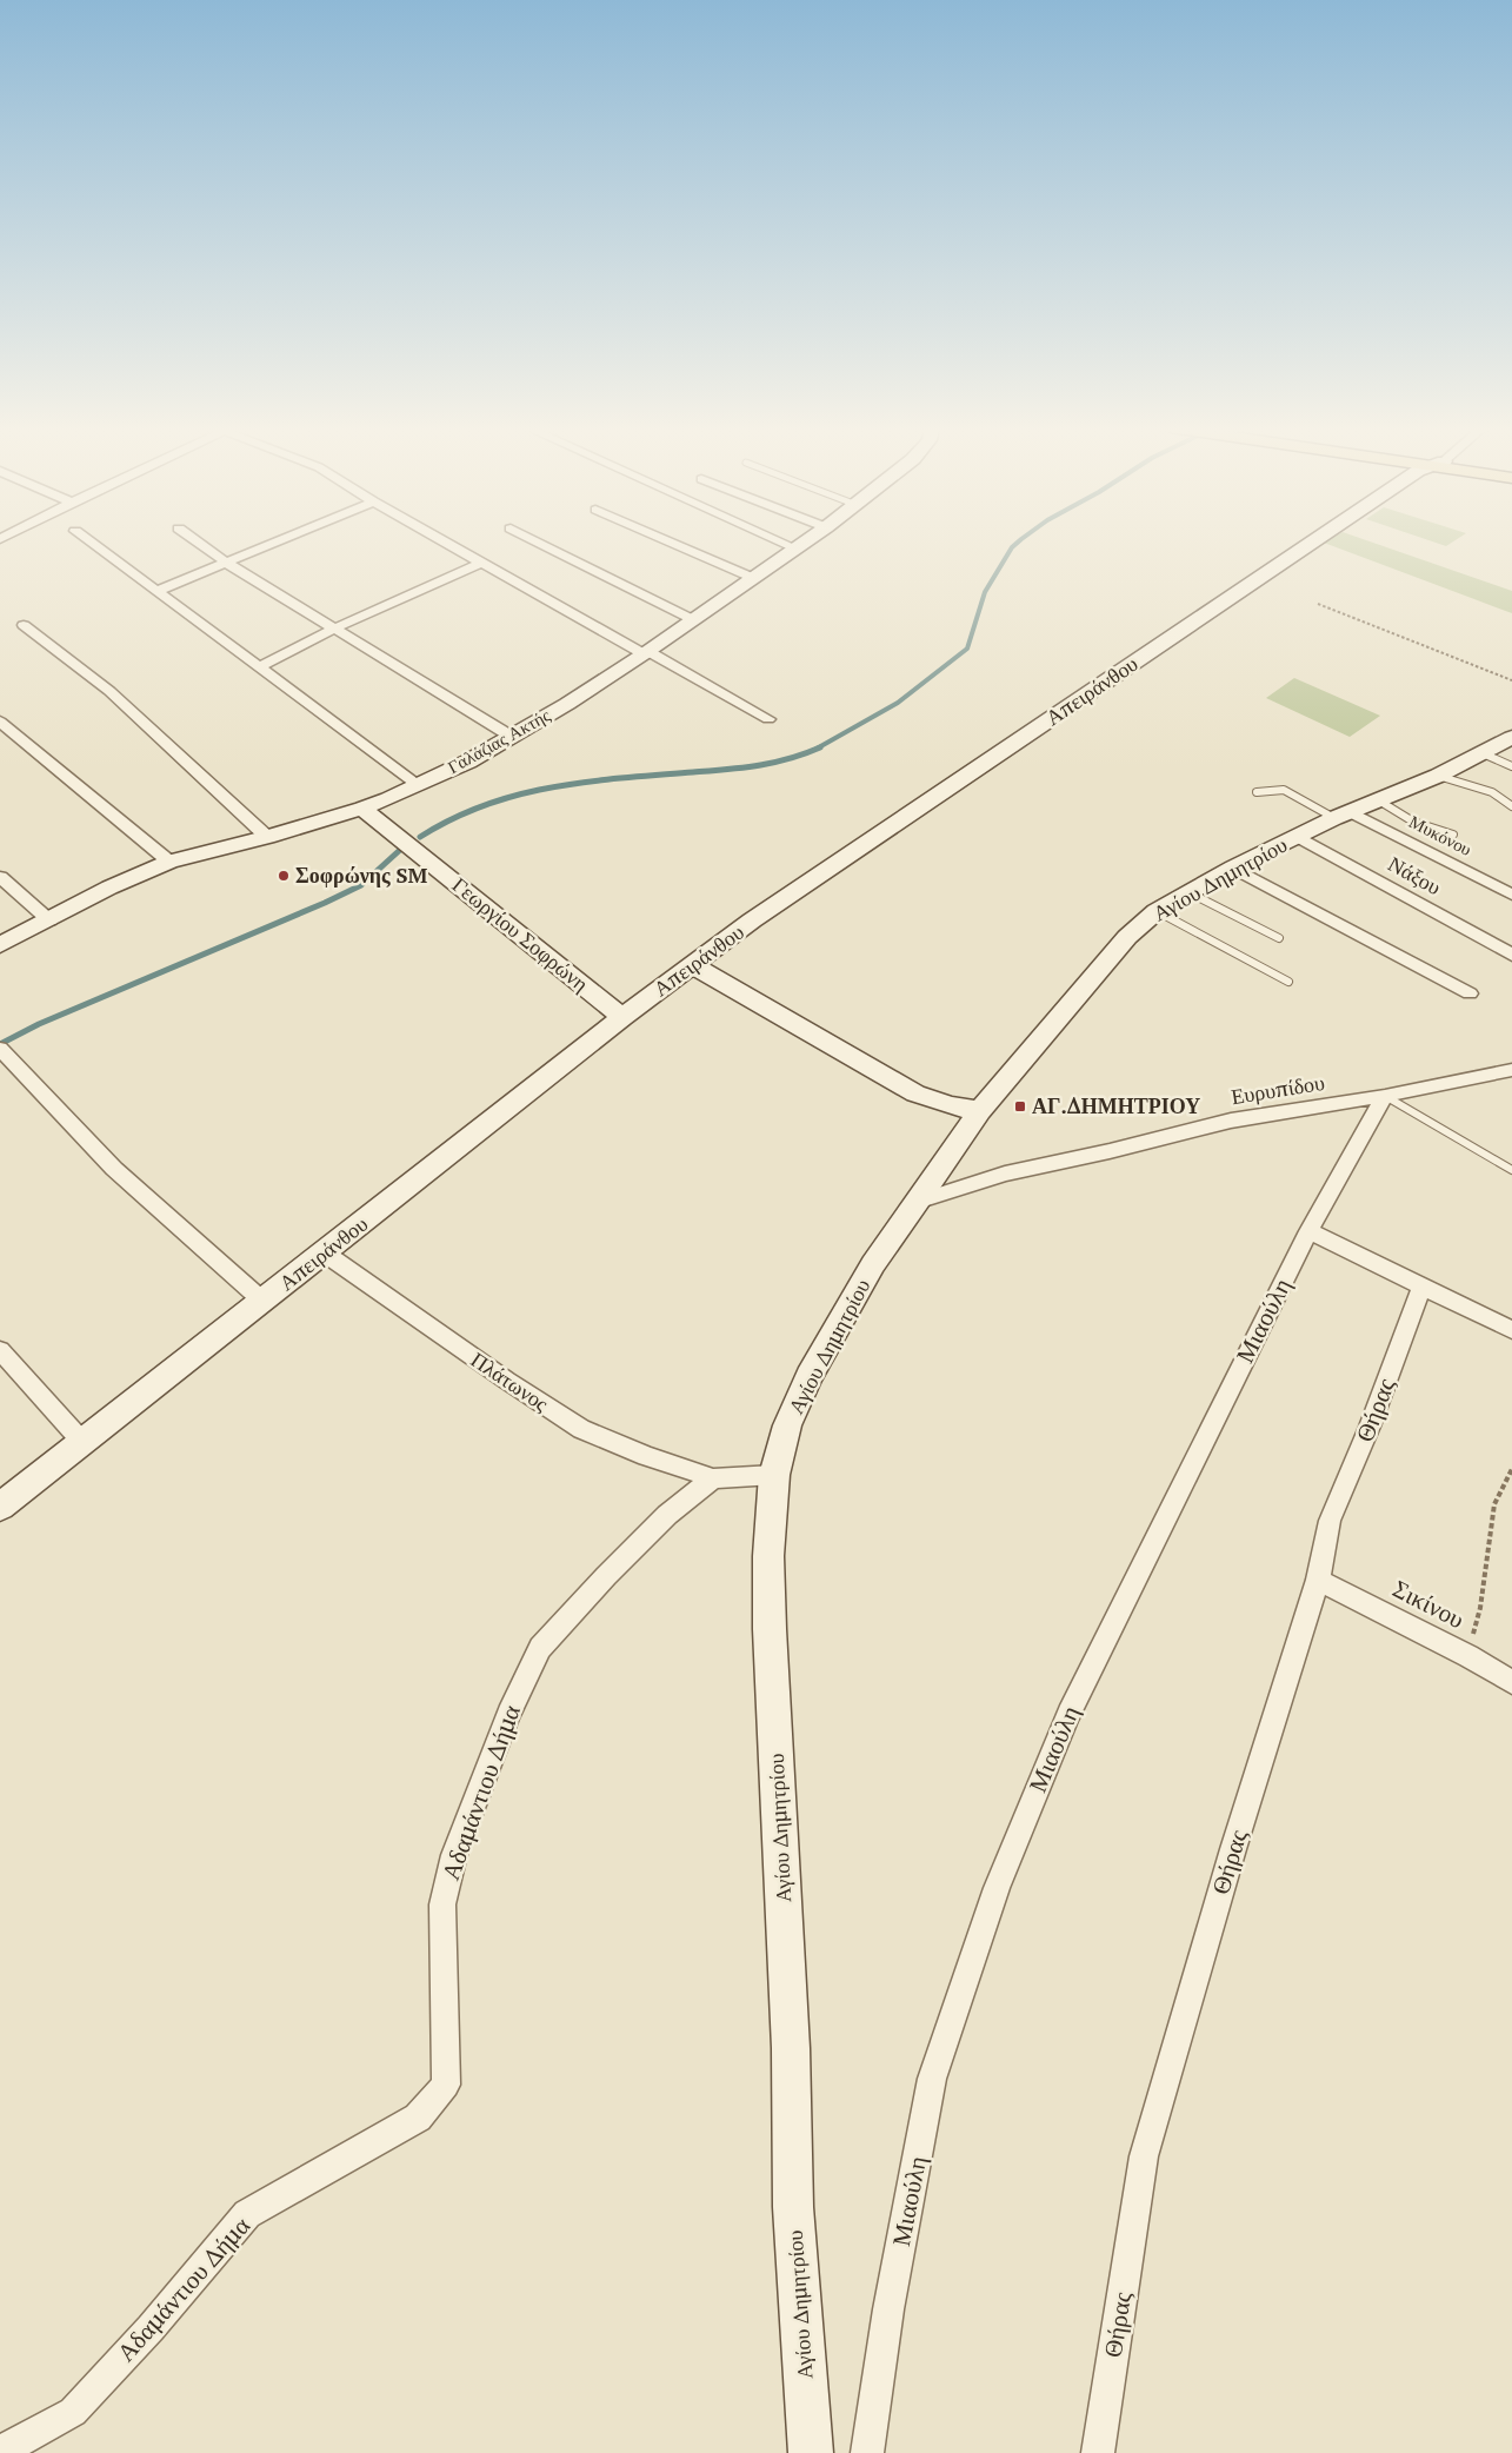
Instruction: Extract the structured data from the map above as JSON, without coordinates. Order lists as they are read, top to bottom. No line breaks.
{"streets":{"street":["Απειράνθου","Γαλάζιας Ακτής","Μυκόνου","Νάξου","Αγίου Δημητρίου","Γεωργίου Σοφρώνη","Ευρυπίδου","Μιαούλη","Πλάτωνος","Θήρας","Σικίνου","Αδαμάντιου Δήμα"]},"crossings":[["Απειράνθου","Γεωργίου Σοφρώνη"],["Απειράνθου","Πλάτωνος"],["Γαλάζιας Ακτής","Γεωργίου Σοφρώνη"],["Μυκόνου","Αγίου Δημητρίου"],["Νάξου","Αγίου Δημητρίου"],["Αγίου Δημητρίου","Ευρυπίδου"],["Ευρυπίδου","Μιαούλη"],["Πλάτωνος","Αδαμάντιου Δήμα"],["Θήρας","Σικίνου"]],"places":{"other":["Σοφρώνης SM"],"transit":["ΑΓ.ΔΗΜΗΤΡΙΟΥ"]}}
